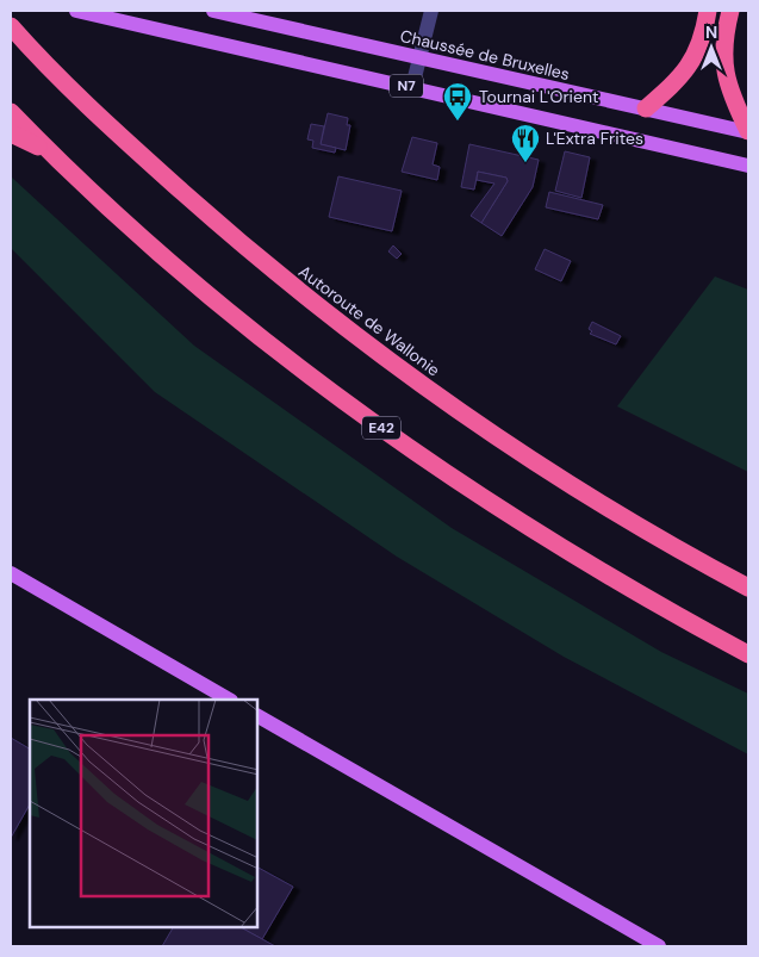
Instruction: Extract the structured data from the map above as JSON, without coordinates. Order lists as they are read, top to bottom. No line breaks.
{"streets":{"highway":["Autoroute de Wallonie","E42"],"main road":["Chaussée de Bruxelles","N7"]},"places":{"bus stop":["Tournai L'Orient"],"restaurant":["L'Extra Frites"]},"north":"top"}
